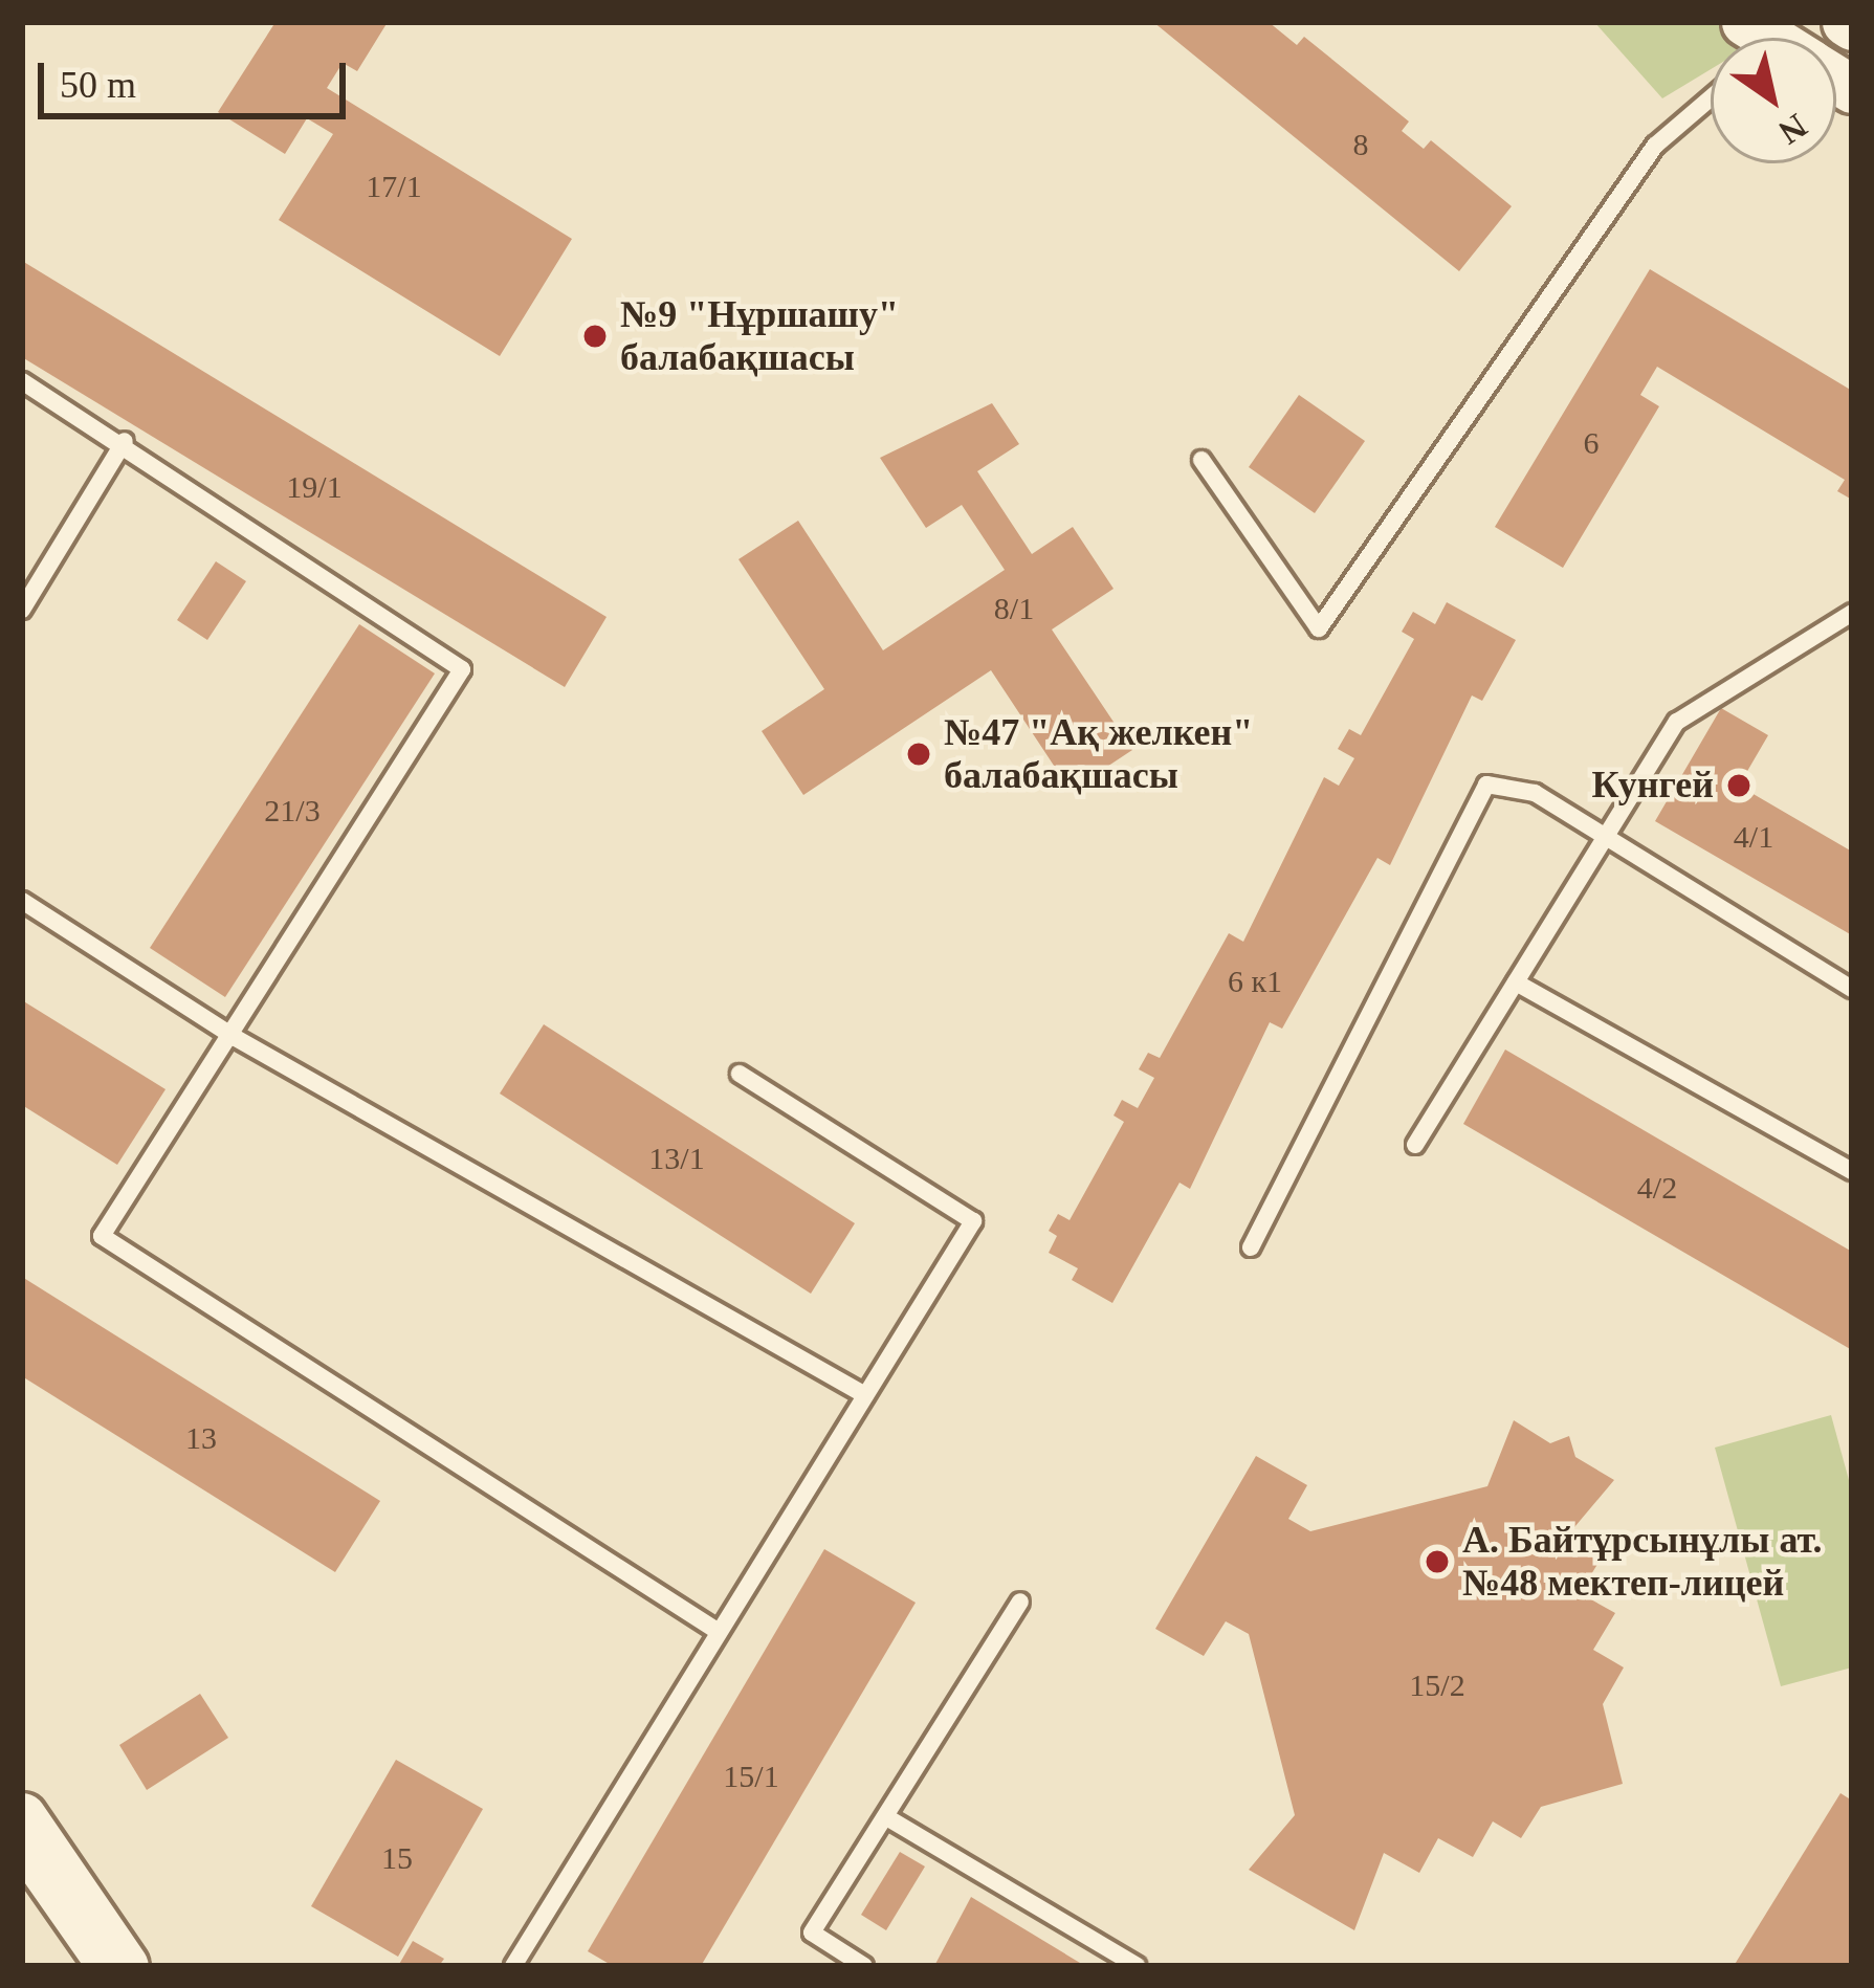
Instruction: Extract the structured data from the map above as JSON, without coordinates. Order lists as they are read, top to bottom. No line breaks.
{"places":["№9 \"Нұршашу\" балабақшасы","№47 \"Ақ желкен\" балабақшасы","Кунгей","А. Байтұрсынұлы ат. №48 мектеп-лицей"],"house_numbers":["8","17/1","6","19/1","8/1","21/3","4/1","6 к1","13/1","4/2","13","15/2","15/1","15"],"scale_bar":"50 m","north":"bottom right"}
